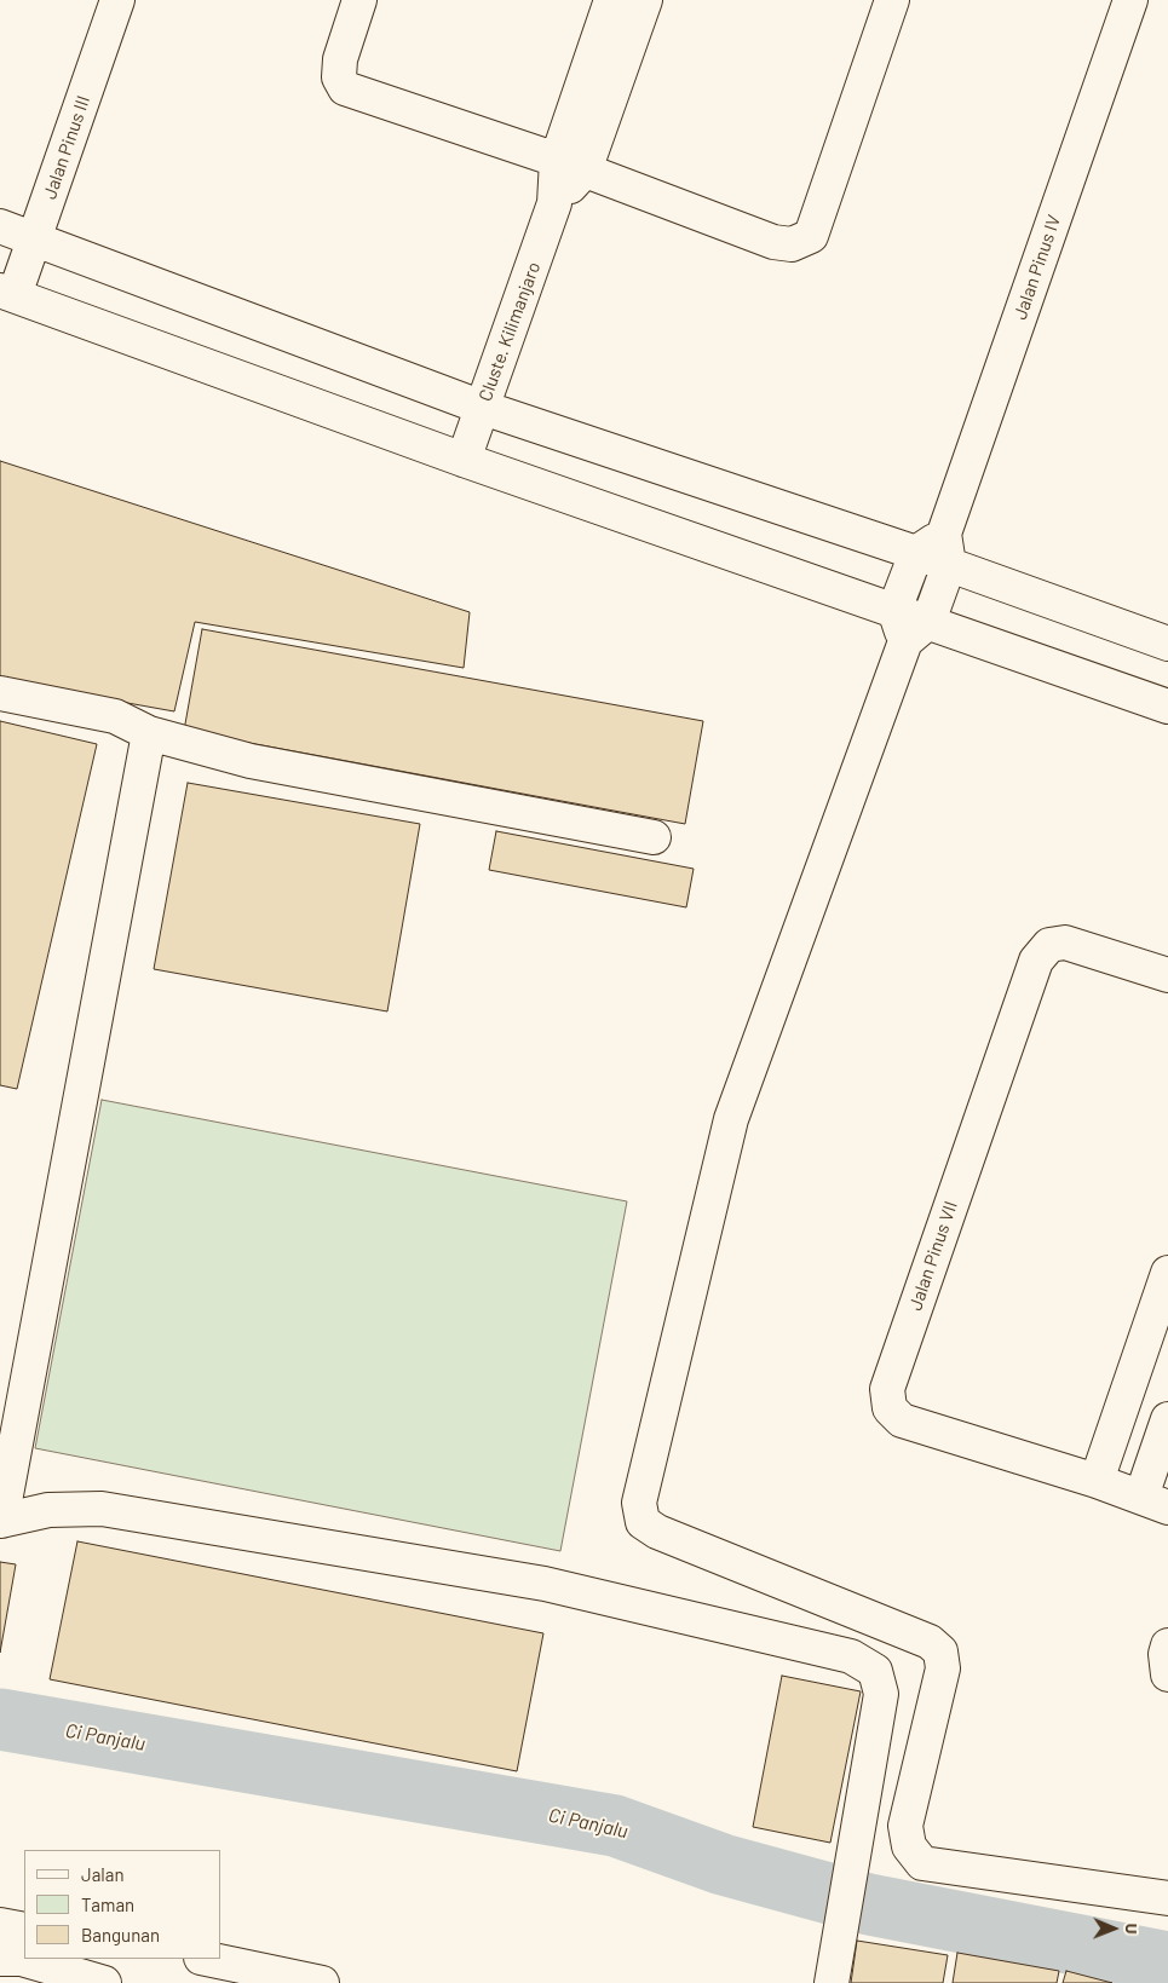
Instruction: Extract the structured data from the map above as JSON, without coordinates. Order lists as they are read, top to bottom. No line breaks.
{"streets":{"street":["Jalan Pinus III","Jalan Pinus IV","Cluste. Kilimanjaro","Jalan Pinus VII"]},"water":["Ci Panjalu"],"legend":["Jalan","Taman","Bangunan"],"north":"right"}
